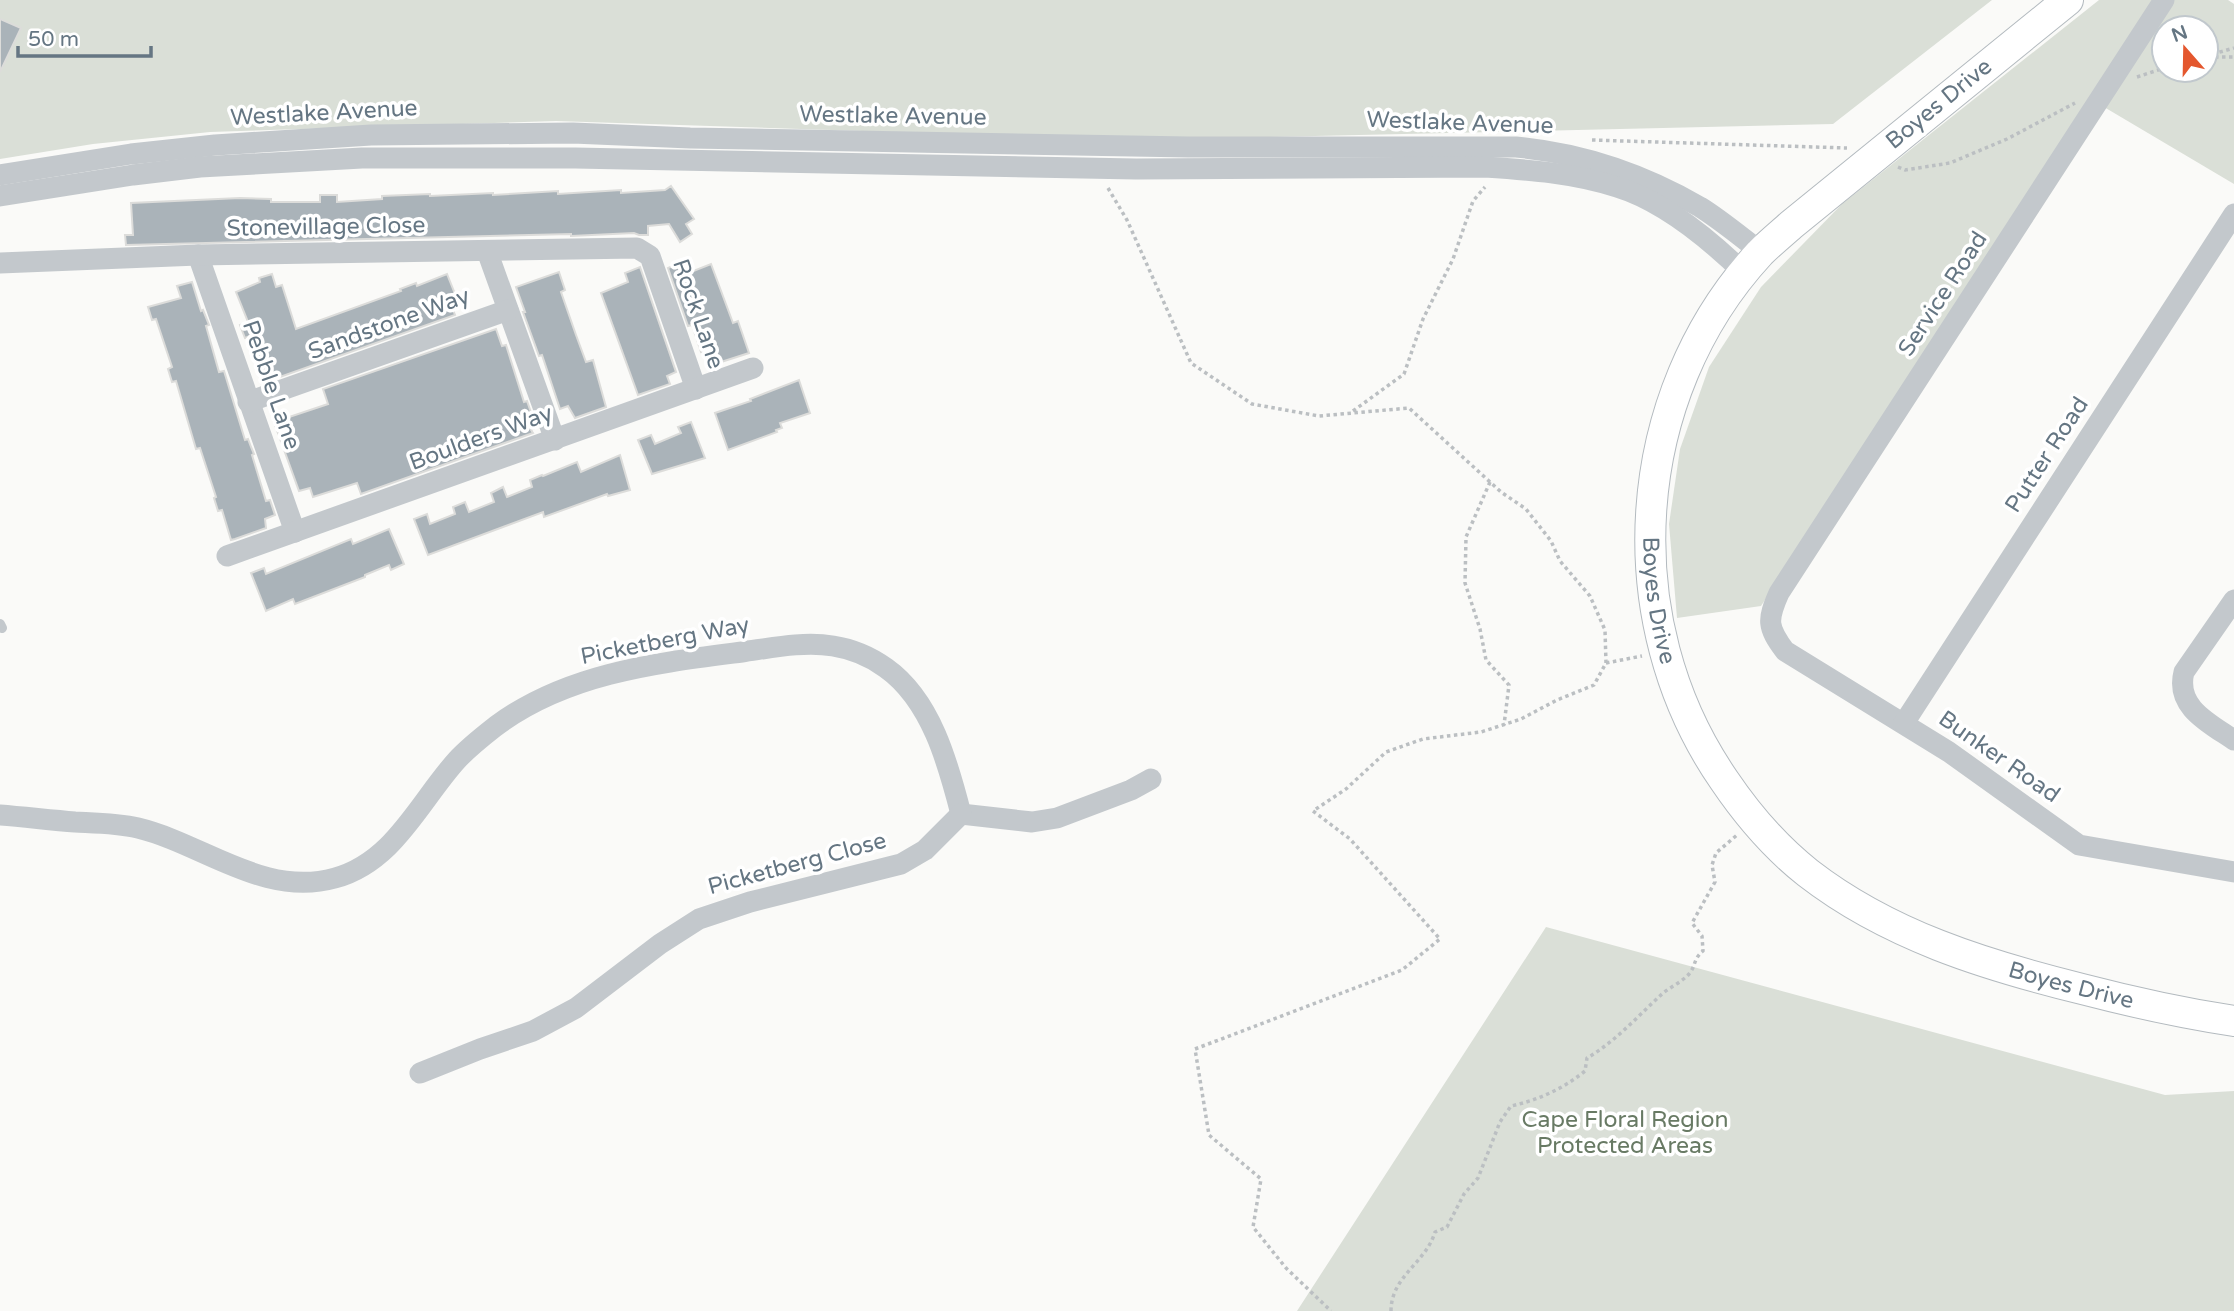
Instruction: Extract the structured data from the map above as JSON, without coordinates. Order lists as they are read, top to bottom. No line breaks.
{"streets":{"main road":["Boyes Drive"],"street":["Westlake Avenue","Stonevillage Close","Service Road","Rock Lane","Sandstone Way","Pebble Lane","Boulders Way","Putter Road","Picketberg Way","Bunker Road","Picketberg Close"]},"crossings":[["Boyes Drive","Westlake Avenue"],["Stonevillage Close","Rock Lane"],["Stonevillage Close","Pebble Lane"],["Service Road","Bunker Road"],["Rock Lane","Boulders Way"],["Sandstone Way","Pebble Lane"],["Pebble Lane","Boulders Way"],["Putter Road","Bunker Road"],["Picketberg Way","Picketberg Close"]],"parks":["Cape Floral Region Protected Areas"],"scale_bar":"50 m","north":"top"}
